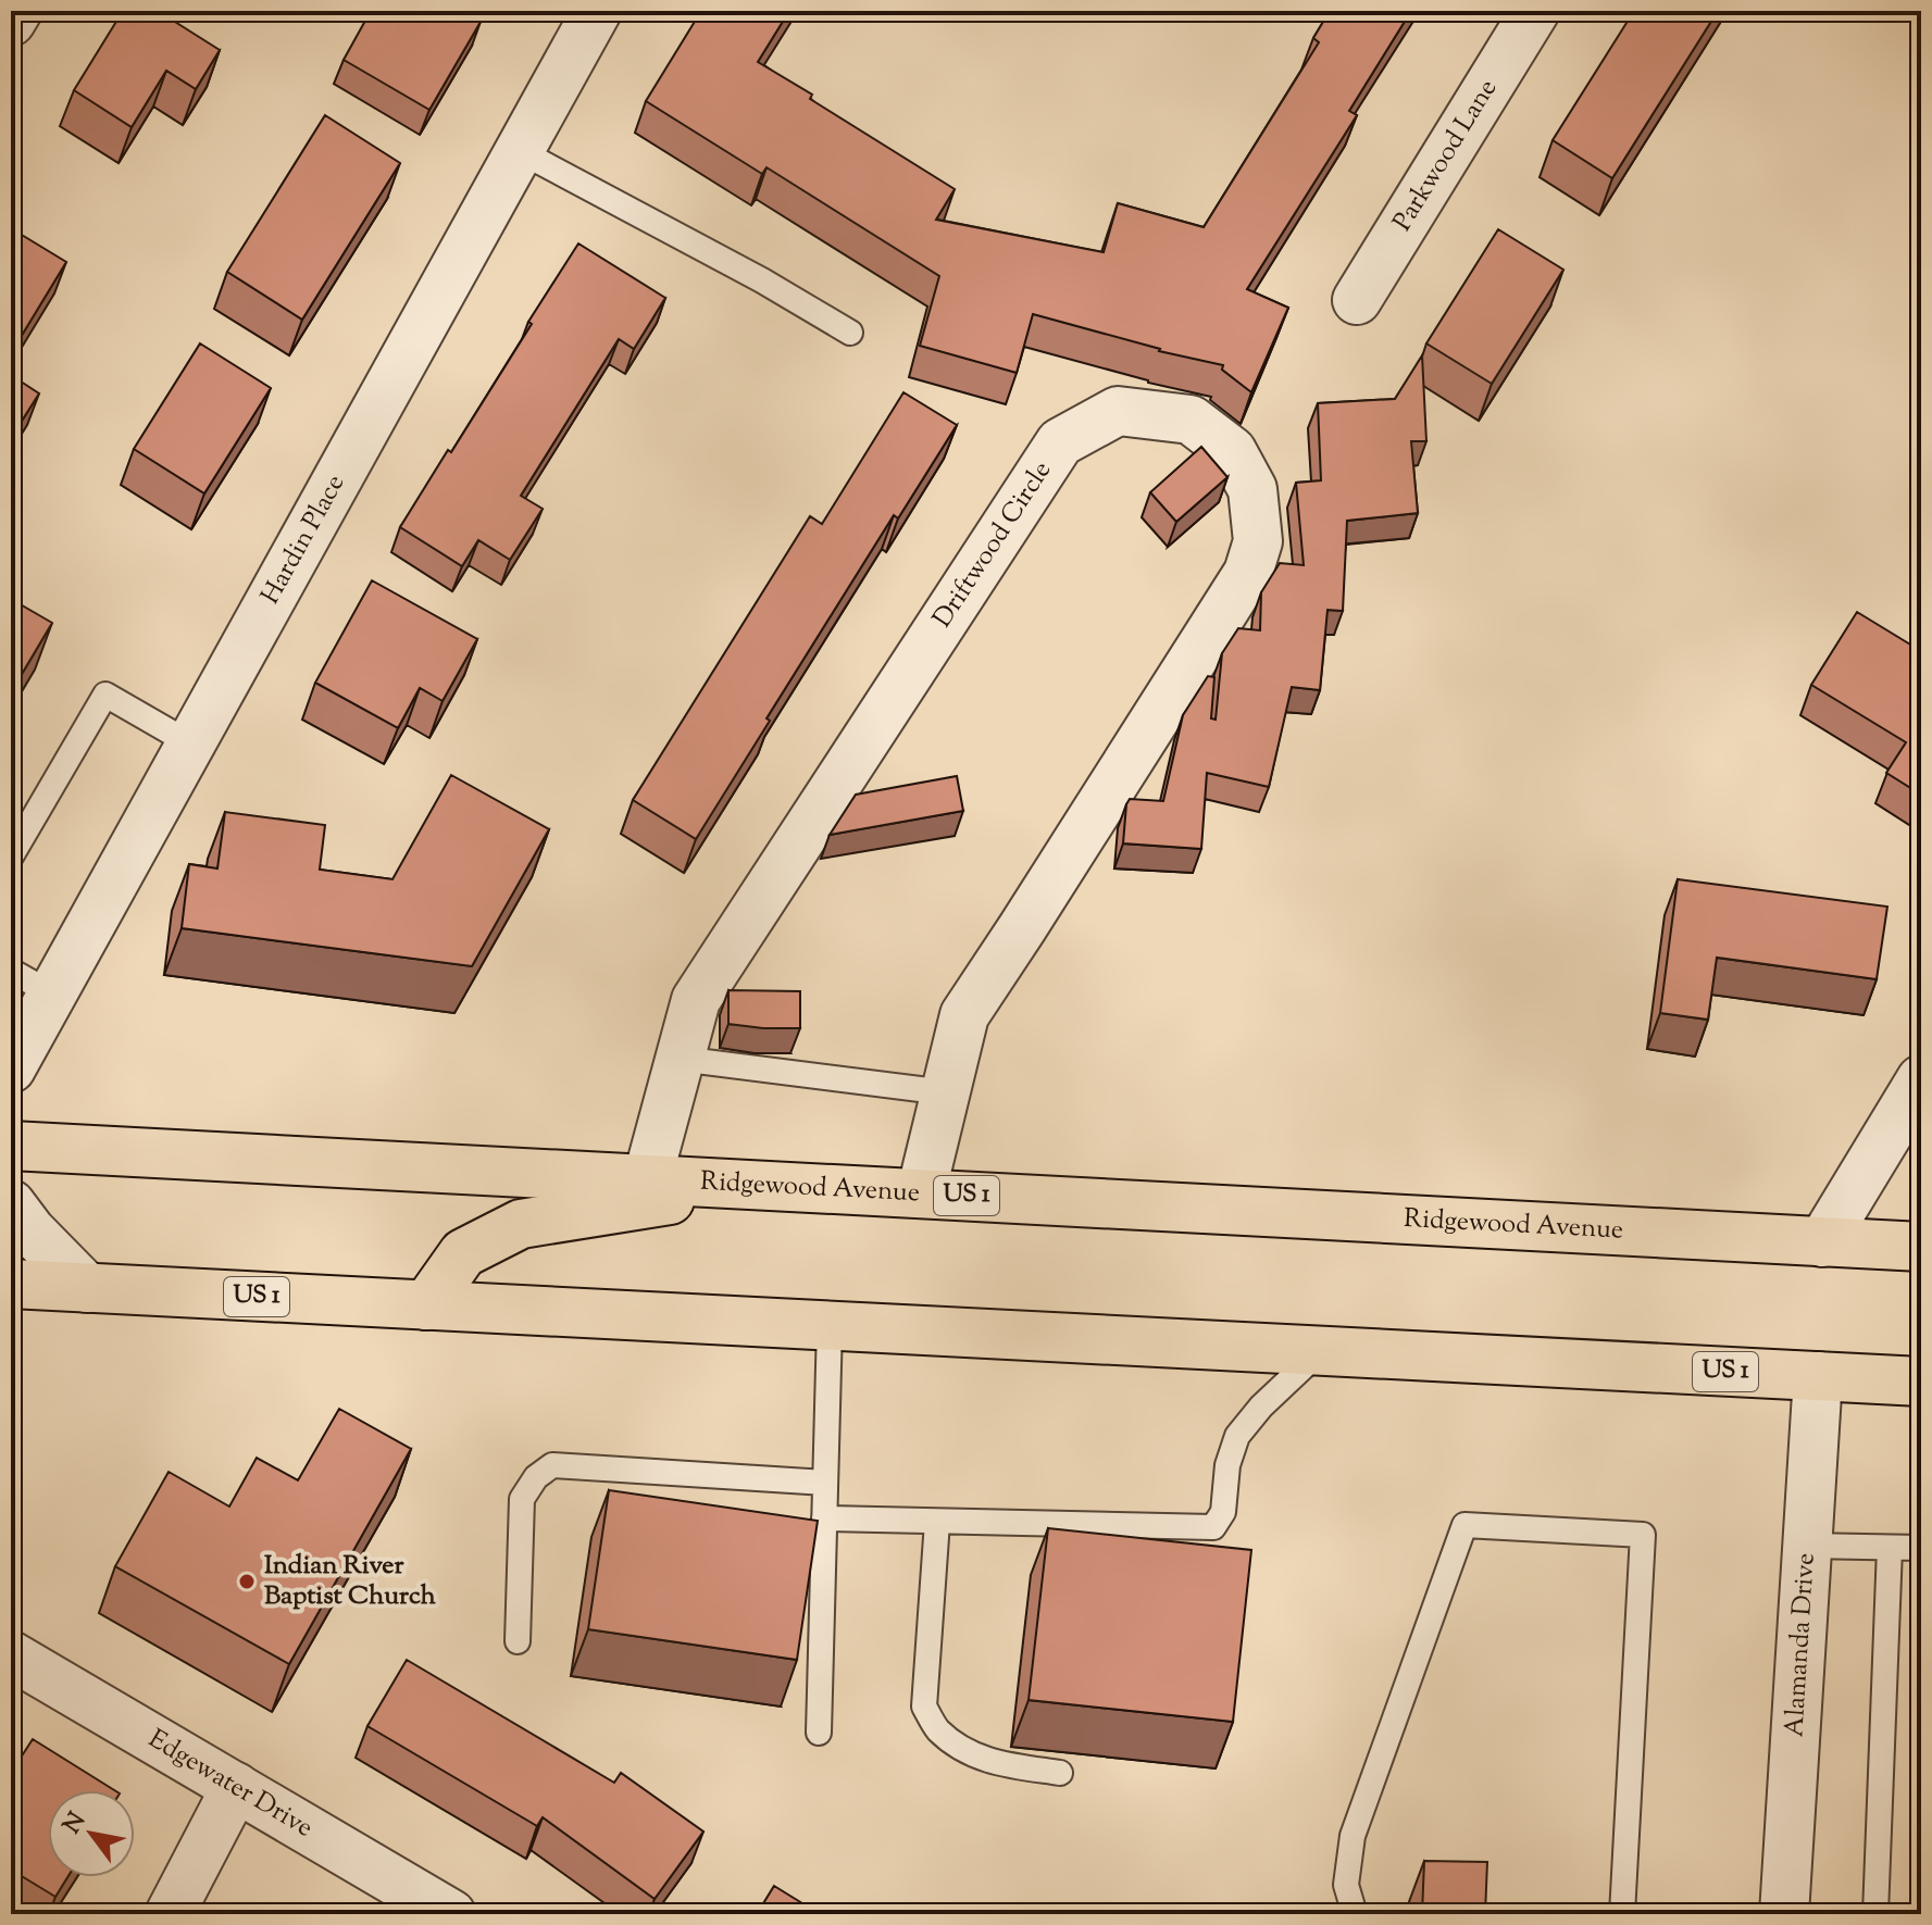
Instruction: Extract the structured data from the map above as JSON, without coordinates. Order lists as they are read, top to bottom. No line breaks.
{"streets":{"main road":["Ridgewood Avenue","US 1"],"street":["Parkwood Lane","Hardin Place","Driftwood Circle","Alamanda Drive","Edgewater Drive"]},"crossings":[["Driftwood Circle","Ridgewood Avenue"],["US 1","Alamanda Drive"]],"places":["Indian River Baptist Church"],"north":"top left"}
